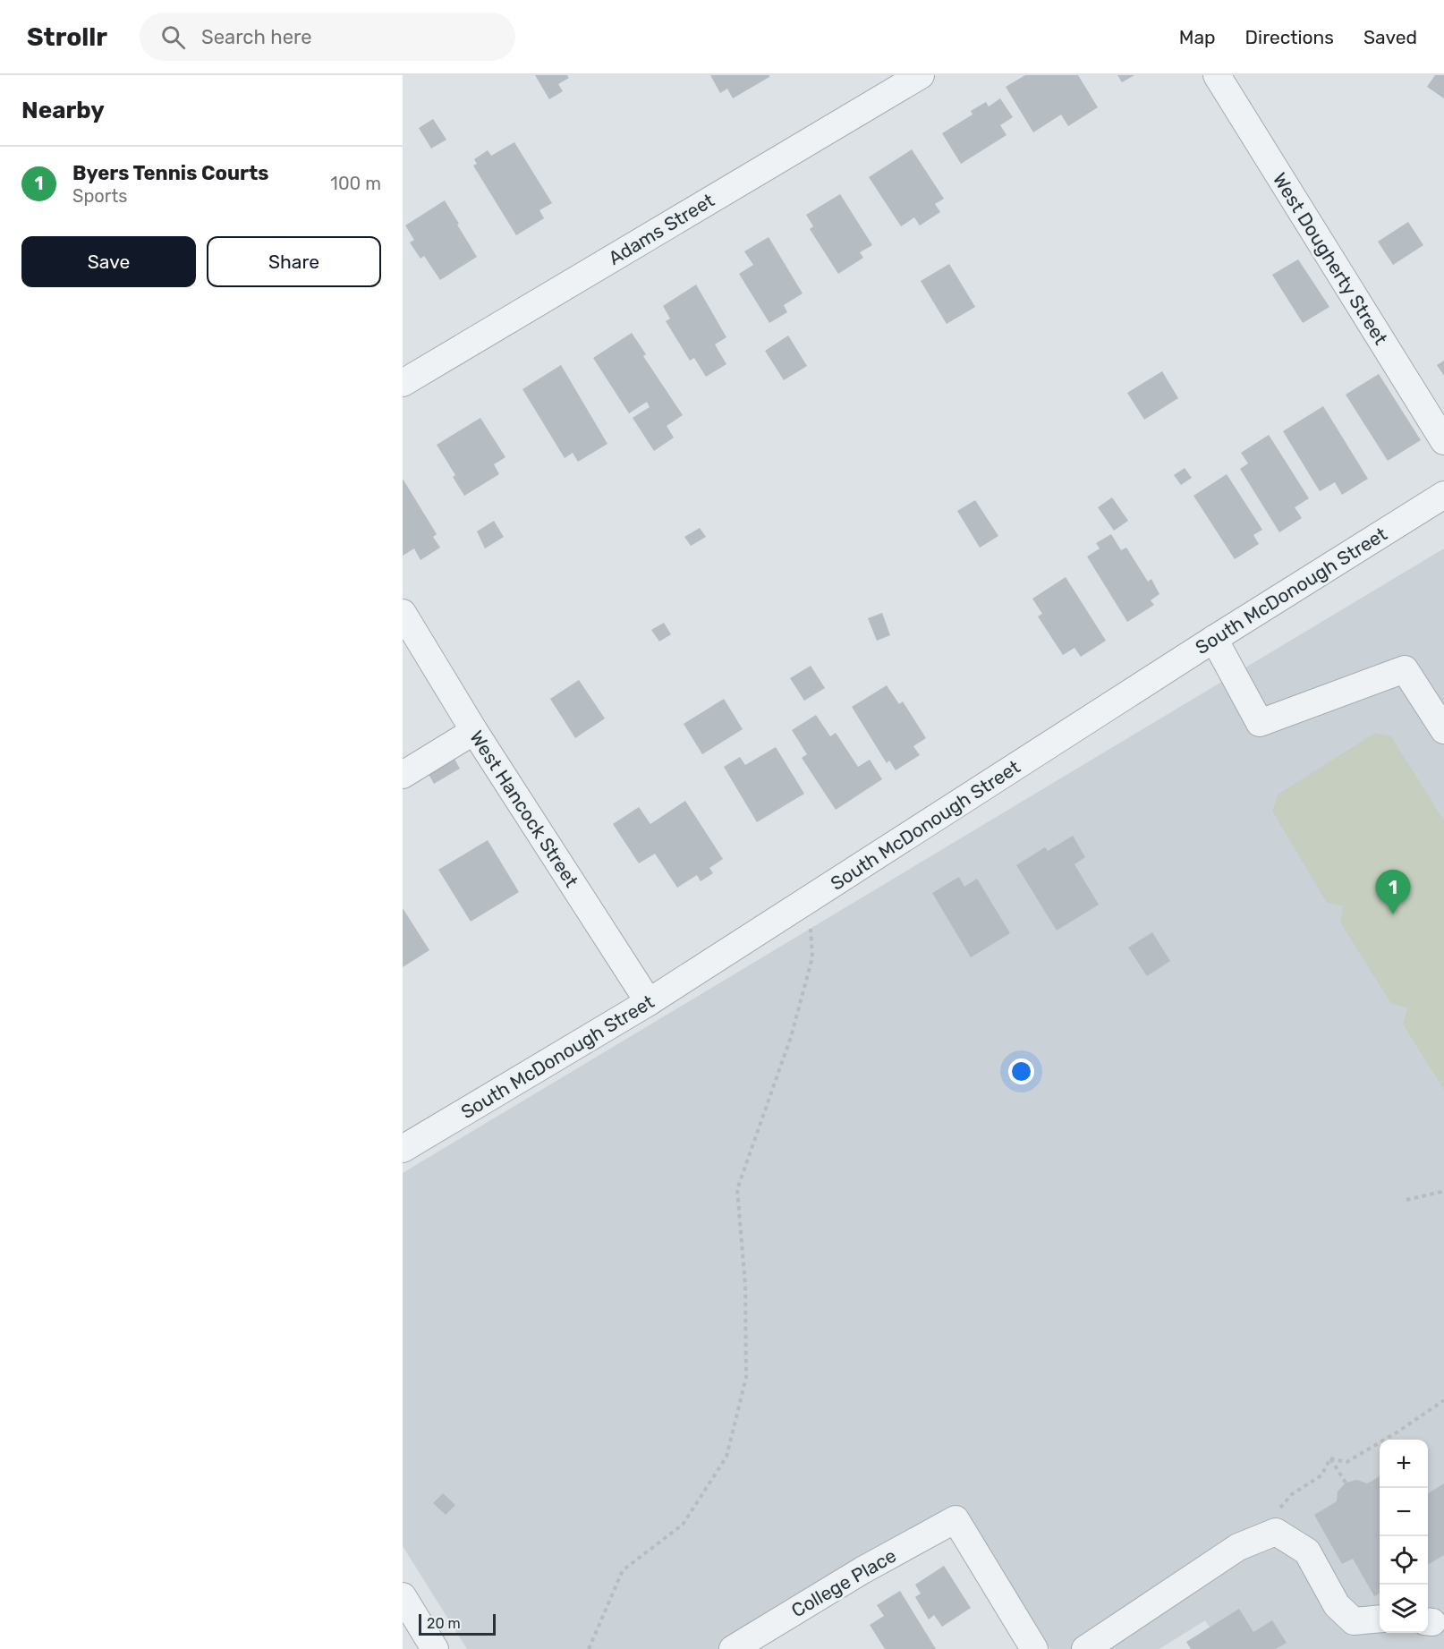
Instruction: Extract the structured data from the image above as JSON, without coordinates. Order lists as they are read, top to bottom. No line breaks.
{"streets":{"street":["Adams Street","West Dougherty Street","South McDonough Street","West Hancock Street","College Place"]},"crossings":[["South McDonough Street","West Hancock Street"]],"scale_bar":"20 m","page":{"header":"Strollr","search":"Search here","nav":["Map","Directions","Saved"],"heading":"Nearby","list":[{"mark":"1","name":"Byers Tennis Courts","note":"Sports","value":"100 m"}],"buttons":["Save","Share"],"pins":"1","map_buttons":["+","−"],"scale":"20 m"}}
